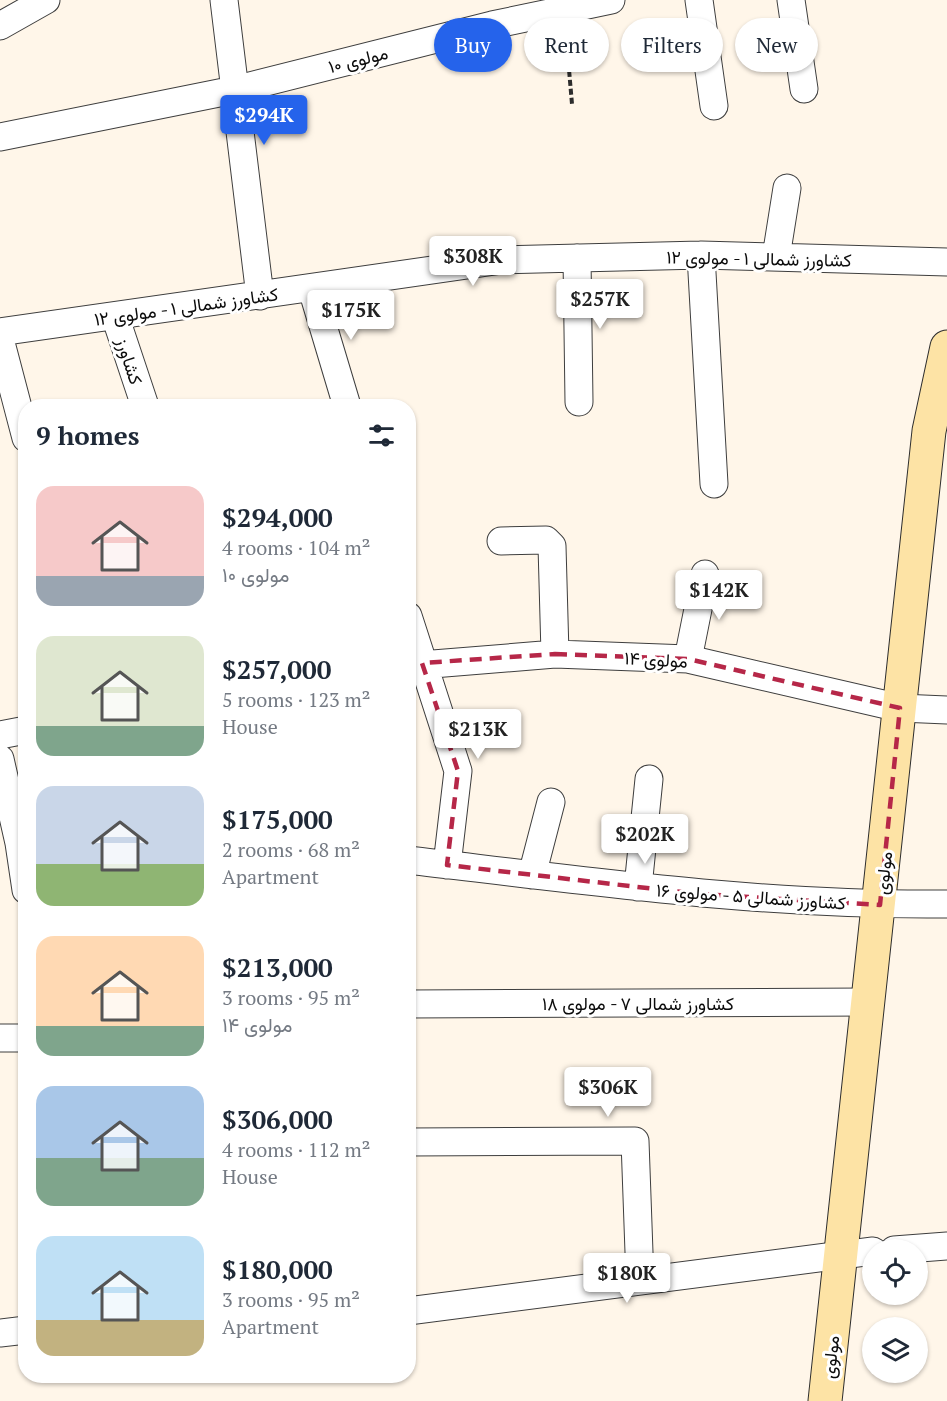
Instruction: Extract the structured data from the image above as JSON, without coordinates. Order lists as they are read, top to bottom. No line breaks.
{"streets":{"street":["مولوی ۱۰","کشاورز شمالی ۱ - مولوی ۱۲","کشاورز","مولوی ۱۴","مولوی","کشاورز شمالی ۵ - مولوی ۱۶","کشاورز شمالی ۷ - مولوی ۱۸"]},"crossings":[["کشاورز شمالی ۱ - مولوی ۱۲","کشاورز"],["مولوی ۱۴","مولوی"],["مولوی","کشاورز شمالی ۵ - مولوی ۱۶"],["مولوی","کشاورز شمالی ۷ - مولوی ۱۸"]],"page":{"chip":["Buy","Rent","Filters","New"],"price":["$294K","$308K","$257K","$175K","$142K","$213K","$202K","$306K","$180K"],"heading":"9 homes","list":[{"name":"$294,000","note":"4 rooms · 104 m² · مولوی ۱۰"},{"name":"$257,000","note":"5 rooms · 123 m² · House"},{"name":"$175,000","note":"2 rooms · 68 m² · Apartment"},{"name":"$213,000","note":"3 rooms · 95 m² · مولوی ۱۴"},{"name":"$306,000","note":"4 rooms · 112 m² · House"},{"name":"$180,000","note":"3 rooms · 95 m² · Apartment"}]}}
